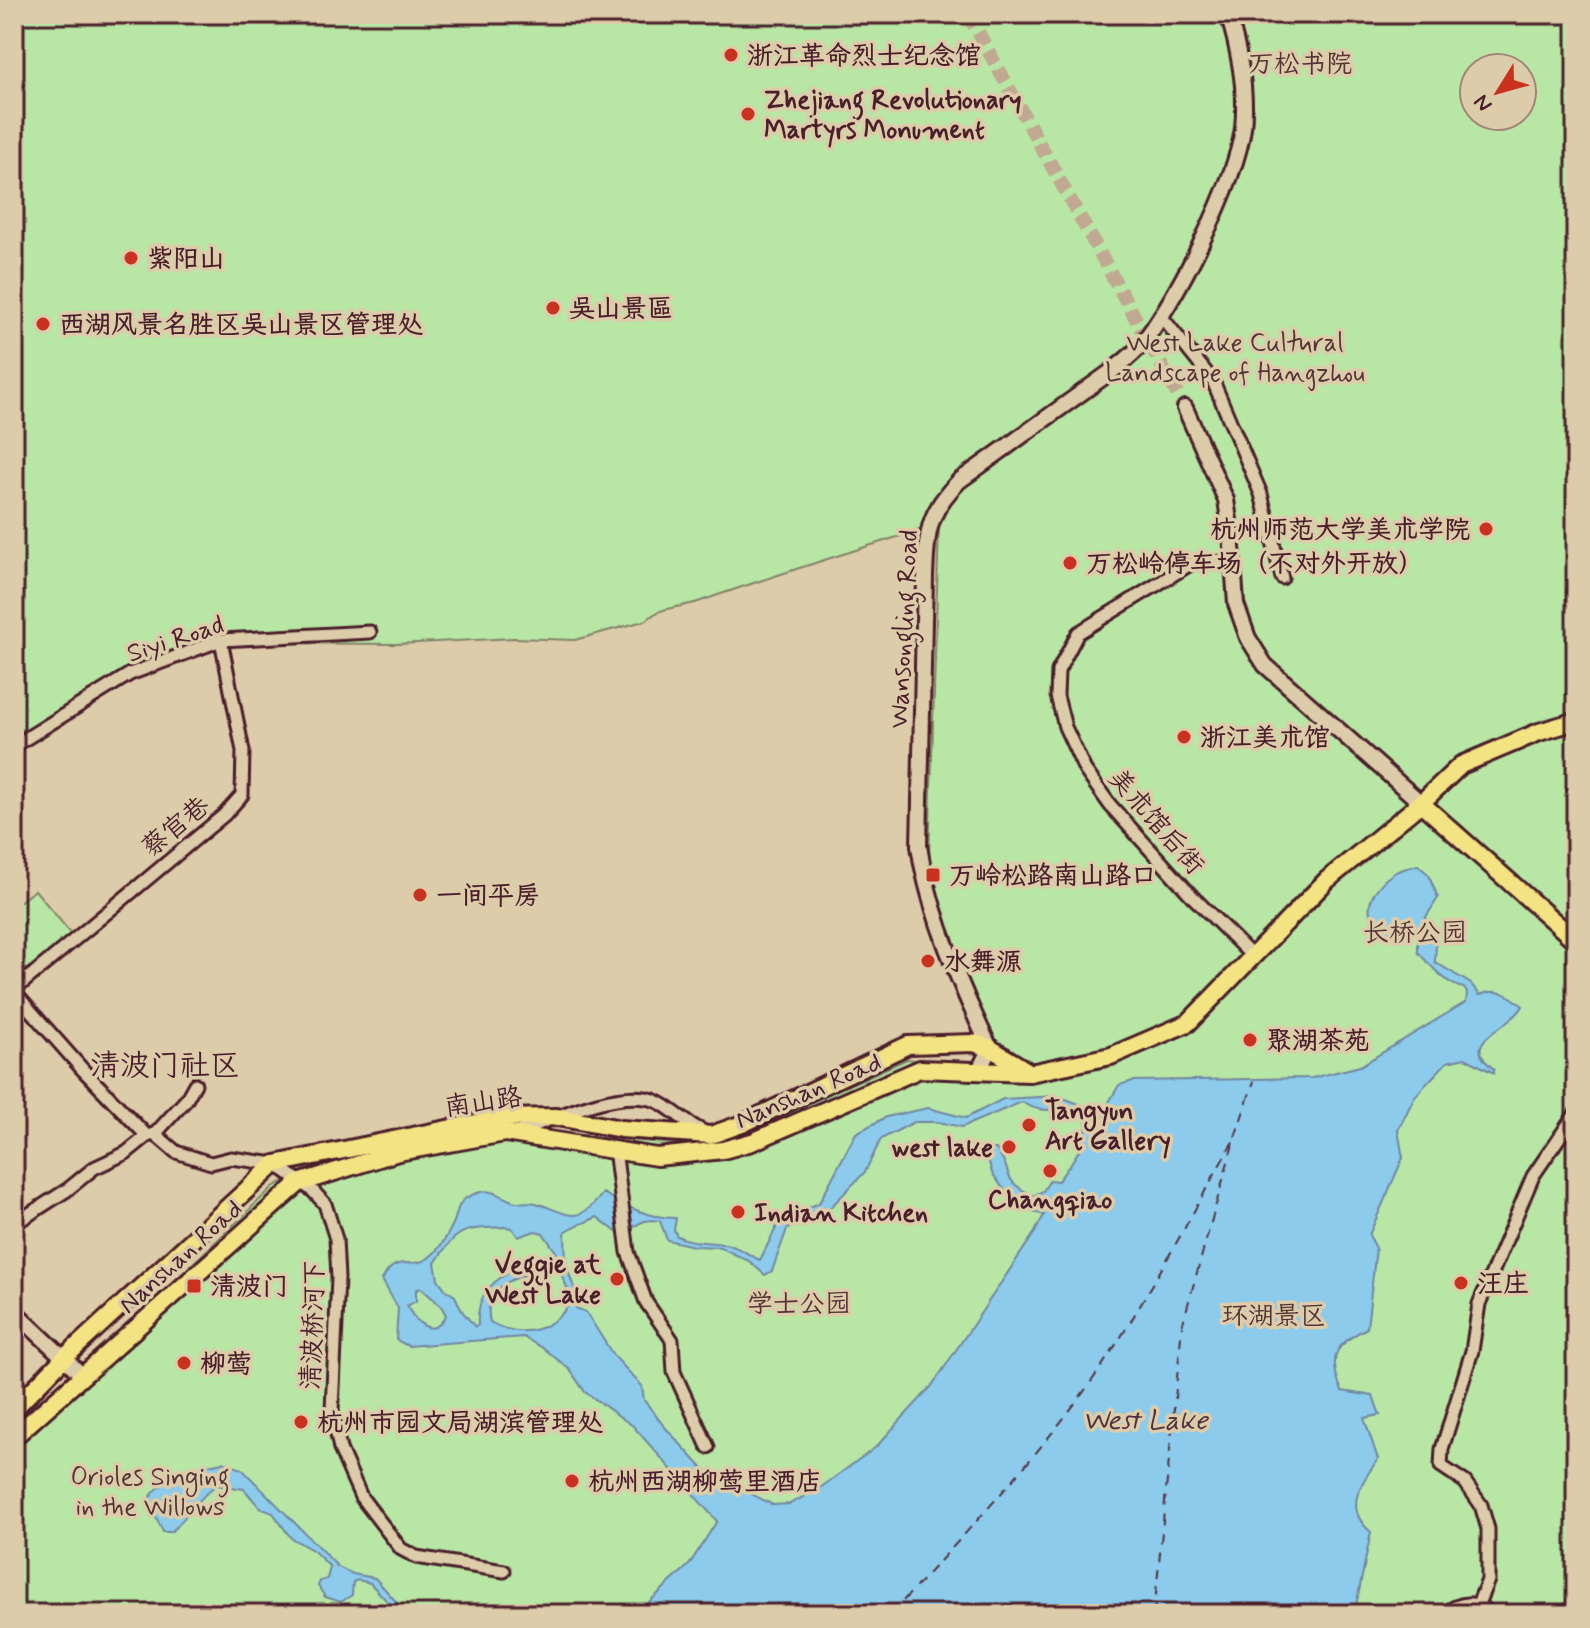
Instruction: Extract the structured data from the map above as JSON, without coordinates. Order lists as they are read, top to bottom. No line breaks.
{"streets":{"main road":["Nanshan Road","南山路"],"street":["Wansongling Road","Siyi Road","美术馆后街","蔡官巷","清波桥河下"]},"crossings":[["Wansongling Road","南山路"],["Siyi Road","蔡官巷"],["美术馆后街","Nanshan Road"],["Nanshan Road","南山路"],["Nanshan Road","清波桥河下"],["南山路","清波桥河下"]],"districts":["清波门社区"],"water":["West Lake"],"parks":["万松书院","West Lake Cultural Landscape of Hangzhou","长桥公园","学士公园","环湖景区","Orioles Singing in the Willows"],"places":{"other":["浙江革命烈士纪念馆","Zhejiang Revolutionary Martyrs Monument","紫阳山","吳山景區","西湖风景名胜区吴山景区管理处","杭州师范大学美术学院","万松岭停车场（不对外开放）","浙江美术馆","一间平房","水舞源","聚湖茶苑","Tangyun Art Gallery","west lake","Changqiao","Indian Kitchen","Veggie at West Lake","汪庄","柳莺","杭州市园文局湖滨管理处","杭州西湖柳莺里酒店"],"transit":["万岭松路南山路口","清波门"]},"north":"bottom left"}
